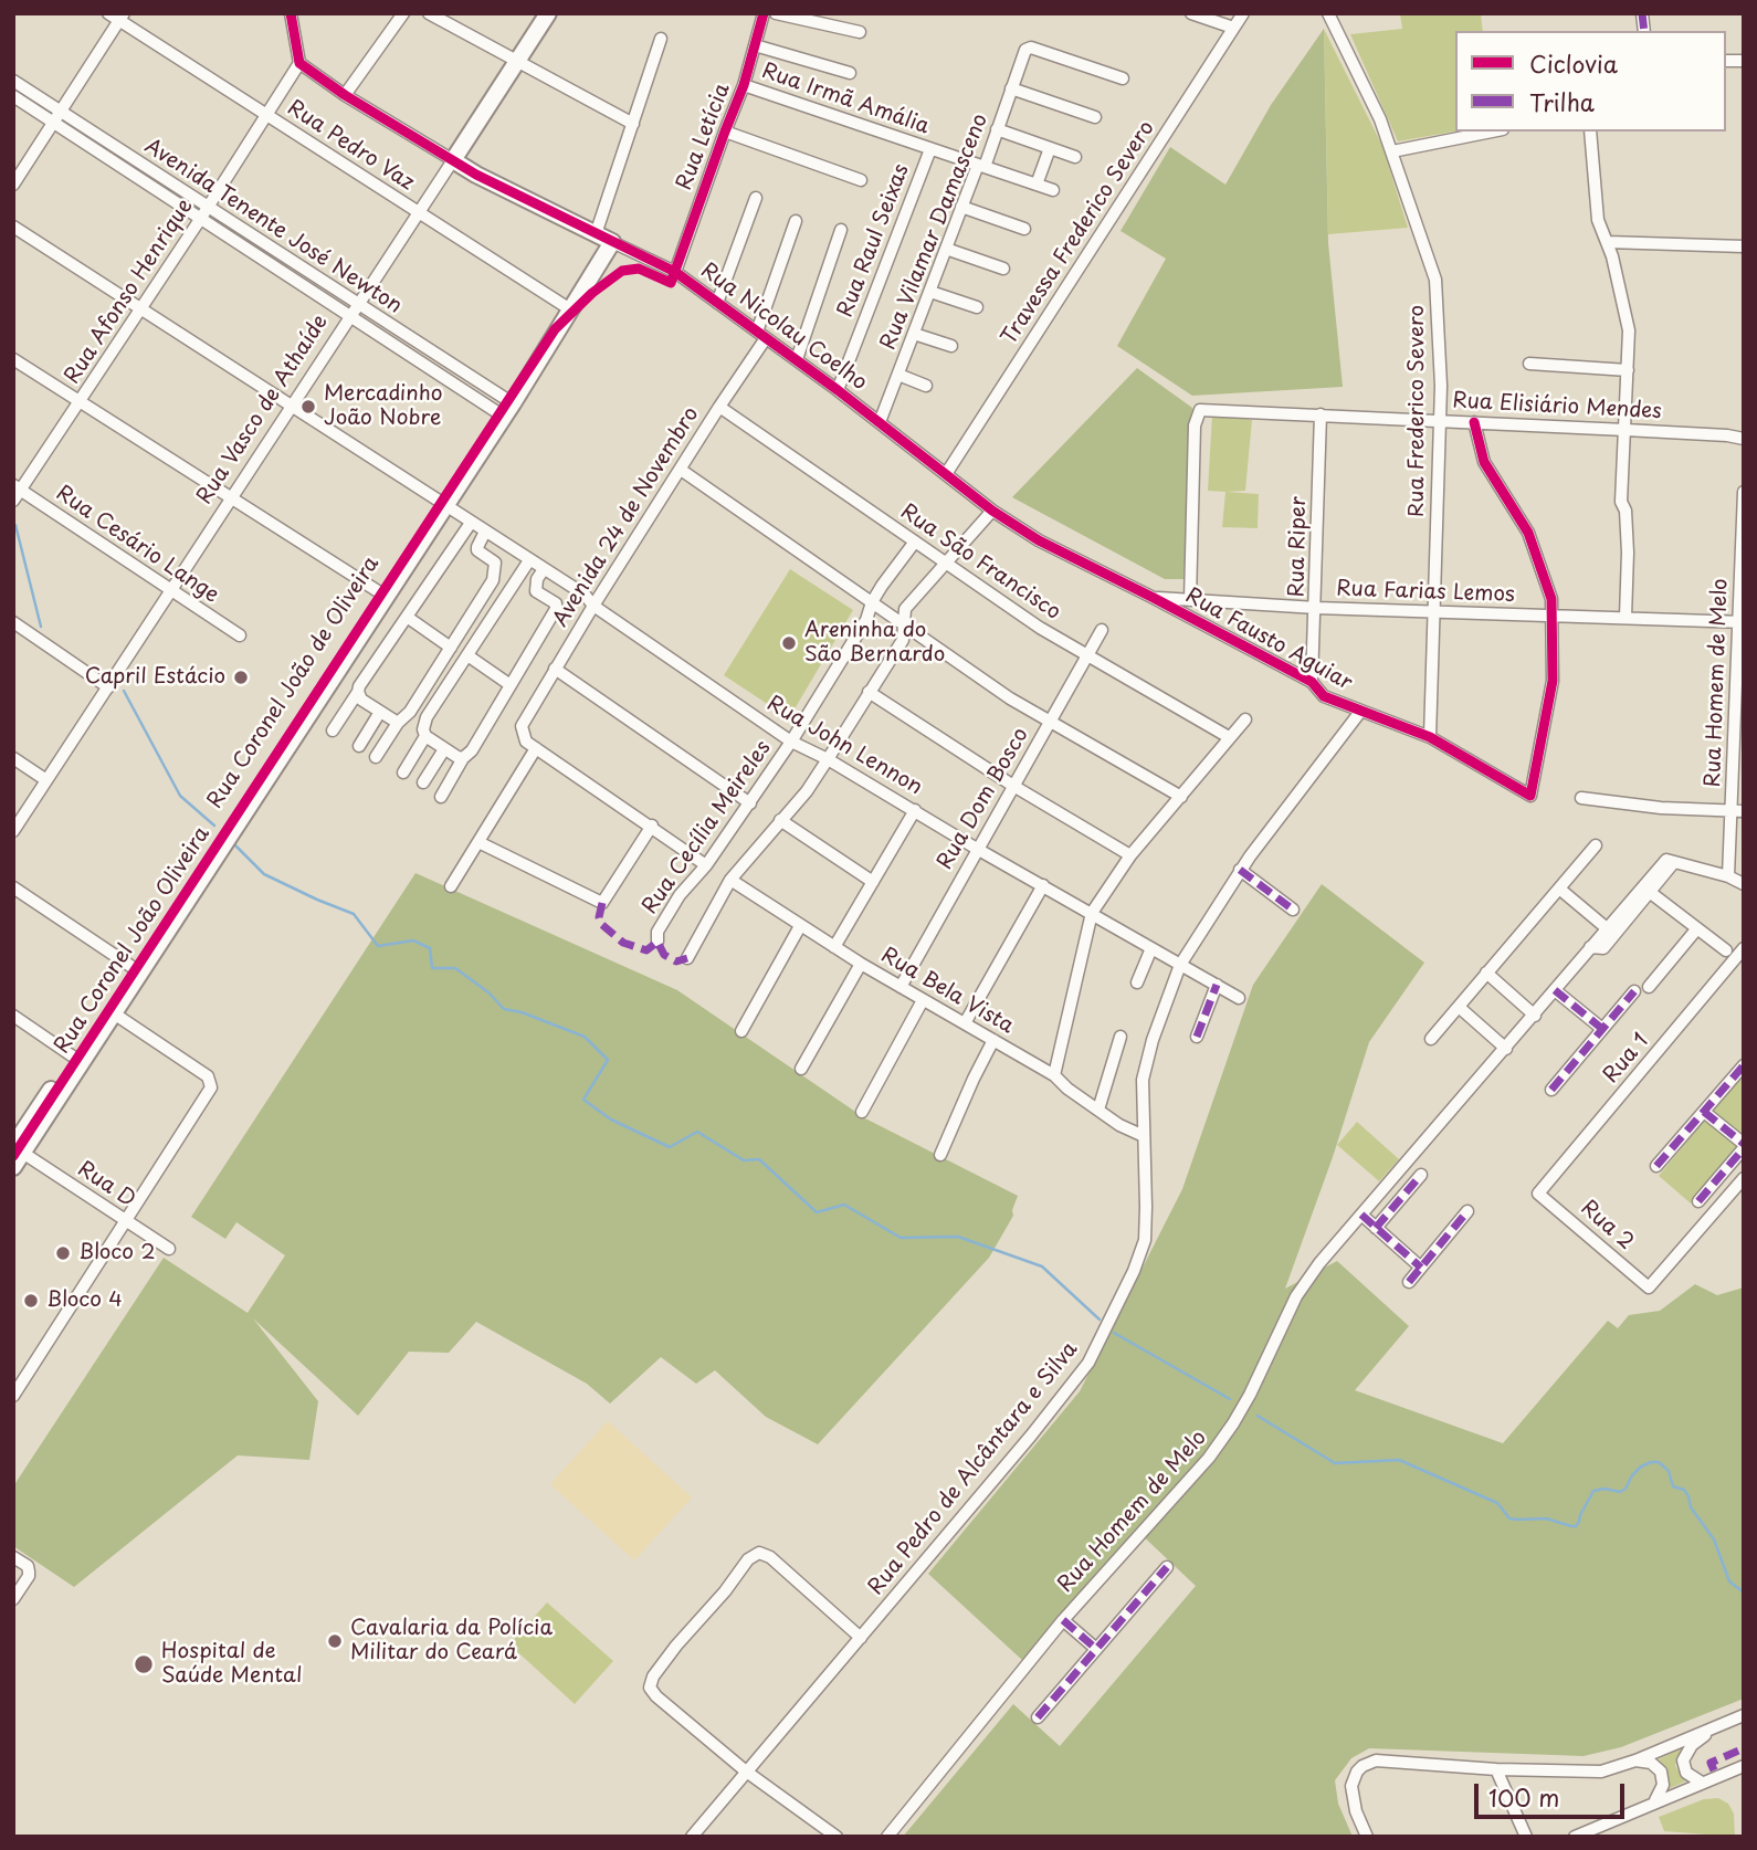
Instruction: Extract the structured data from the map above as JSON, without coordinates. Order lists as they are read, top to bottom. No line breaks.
{"streets":{"street":["Rua Irmã Amália","Rua Letícia","Rua Pedro Vaz","Avenida Tenente José Newton","Rua Vilamar Damasceno","Travessa Frederico Severo","Rua Raul Seixas","Rua Afonso Henrique","Rua Nicolau Coelho","Rua Elisiário Mendes","Rua Vasco de Athaíde","Rua Frederico Severo","Avenida 24 de Novembro","Rua Cesário Lange","Rua Riper","Rua São Francisco","Rua Farias Lemos","Rua Fausto Aguiar","Rua Coronel João de Oliveira","Rua Homem de Melo","Rua John Lennon","Rua Dom Bosco","Rua Cecília Meireles","Rua Bela Vista","Rua 1","Rua D","Rua 2","Rua Pedro de Alcântara e Silva"],"cycle path":["Rua Coronel João Oliveira"]},"crossings":[["Rua Irmã Amália","Rua Letícia"],["Rua Irmã Amália","Rua Vilamar Damasceno"],["Rua Irmã Amália","Rua Raul Seixas"],["Rua Letícia","Rua Nicolau Coelho"],["Rua Pedro Vaz","Rua Afonso Henrique"],["Rua Pedro Vaz","Rua Vasco de Athaíde"],["Rua Pedro Vaz","Rua Coronel João de Oliveira"],["Avenida Tenente José Newton","Rua Afonso Henrique"],["Avenida Tenente José Newton","Rua Vasco de Athaíde"],["Avenida Tenente José Newton","Rua Coronel João de Oliveira"],["Rua Vilamar Damasceno","Rua Nicolau Coelho"],["Travessa Frederico Severo","Rua Nicolau Coelho"],["Rua Raul Seixas","Rua Nicolau Coelho"],["Rua Afonso Henrique","Rua Nicolau Coelho"],["Rua Afonso Henrique","Rua Cesário Lange"],["Rua Afonso Henrique","Rua John Lennon"],["Rua Nicolau Coelho","Rua Vasco de Athaíde"],["Rua Nicolau Coelho","Avenida 24 de Novembro"],["Rua Nicolau Coelho","Rua Farias Lemos"],["Rua Nicolau Coelho","Rua Fausto Aguiar"],["Rua Nicolau Coelho","Rua Coronel João de Oliveira"],["Rua Elisiário Mendes","Rua Frederico Severo"],["Rua Elisiário Mendes","Rua Riper"],["Rua Elisiário Mendes","Rua Farias Lemos"],["Rua Vasco de Athaíde","Rua Cesário Lange"],["Rua Vasco de Athaíde","Rua John Lennon"],["Rua Frederico Severo","Rua Farias Lemos"],["Rua Frederico Severo","Rua Fausto Aguiar"],["Avenida 24 de Novembro","Rua São Francisco"],["Avenida 24 de Novembro","Rua John Lennon"],["Rua Riper","Rua Farias Lemos"],["Rua Riper","Rua Fausto Aguiar"],["Rua São Francisco","Rua Dom Bosco"],["Rua São Francisco","Rua Cecília Meireles"],["Rua Farias Lemos","Rua Fausto Aguiar"],["Rua Farias Lemos","Rua Homem de Melo"],["Rua Fausto Aguiar","Rua Pedro de Alcântara e Silva"],["Rua Coronel João de Oliveira","Rua John Lennon"],["Rua Coronel João de Oliveira","Rua D"],["Rua John Lennon","Rua Dom Bosco"],["Rua John Lennon","Rua Cecília Meireles"],["Rua John Lennon","Rua Pedro de Alcântara e Silva"],["Rua Dom Bosco","Rua Bela Vista"],["Rua Bela Vista","Rua Pedro de Alcântara e Silva"],["Rua 1","Rua 2"]],"places":["Mercadinho João Nobre","Areninha do São Bernardo","Capril Estácio","Bloco 2","Bloco 4","Cavalaria da Polícia Militar do Ceará","Hospital de Saúde Mental"],"legend":["Ciclovia","Trilha"],"scale_bar":"100 m"}
